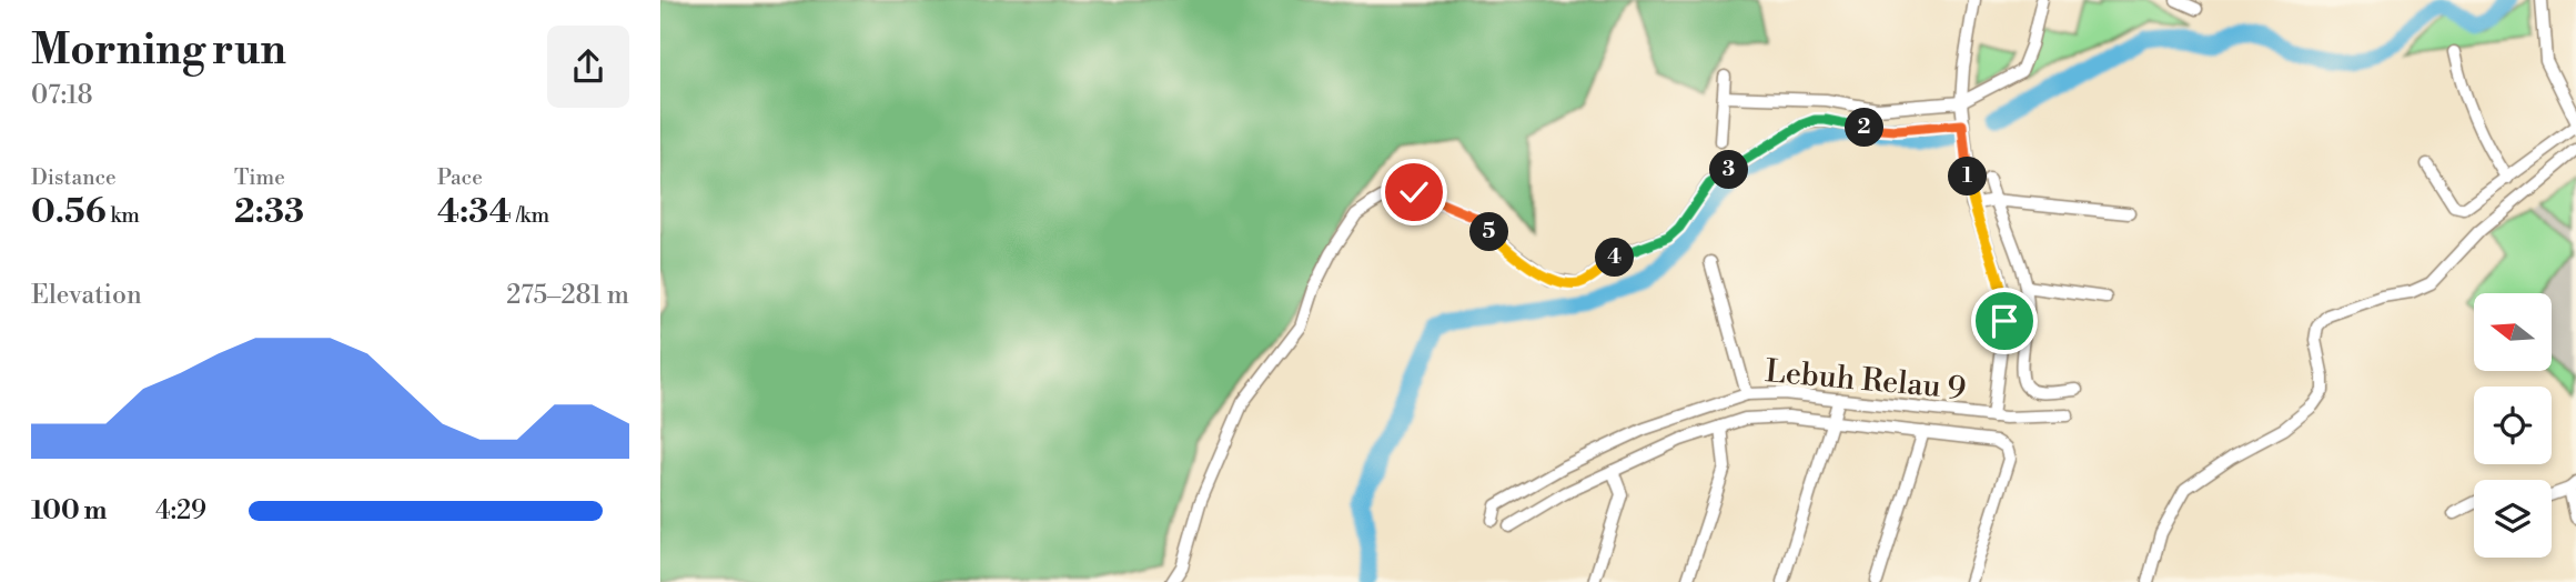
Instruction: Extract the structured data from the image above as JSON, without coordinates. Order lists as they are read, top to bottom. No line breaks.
{"streets":{"street":["Lebuh Relau 9"]},"north":"left","page":{"heading":["Morning run","07:18"],"pins":["2","3","1","5","4"],"stats":[["Distance","0.56 km"],["Time","2:33"],["Pace","4:34 /km"]],"chart":["Elevation","275–281 m"],"list":[{"name":"100 m","note":"4:29"}]}}
